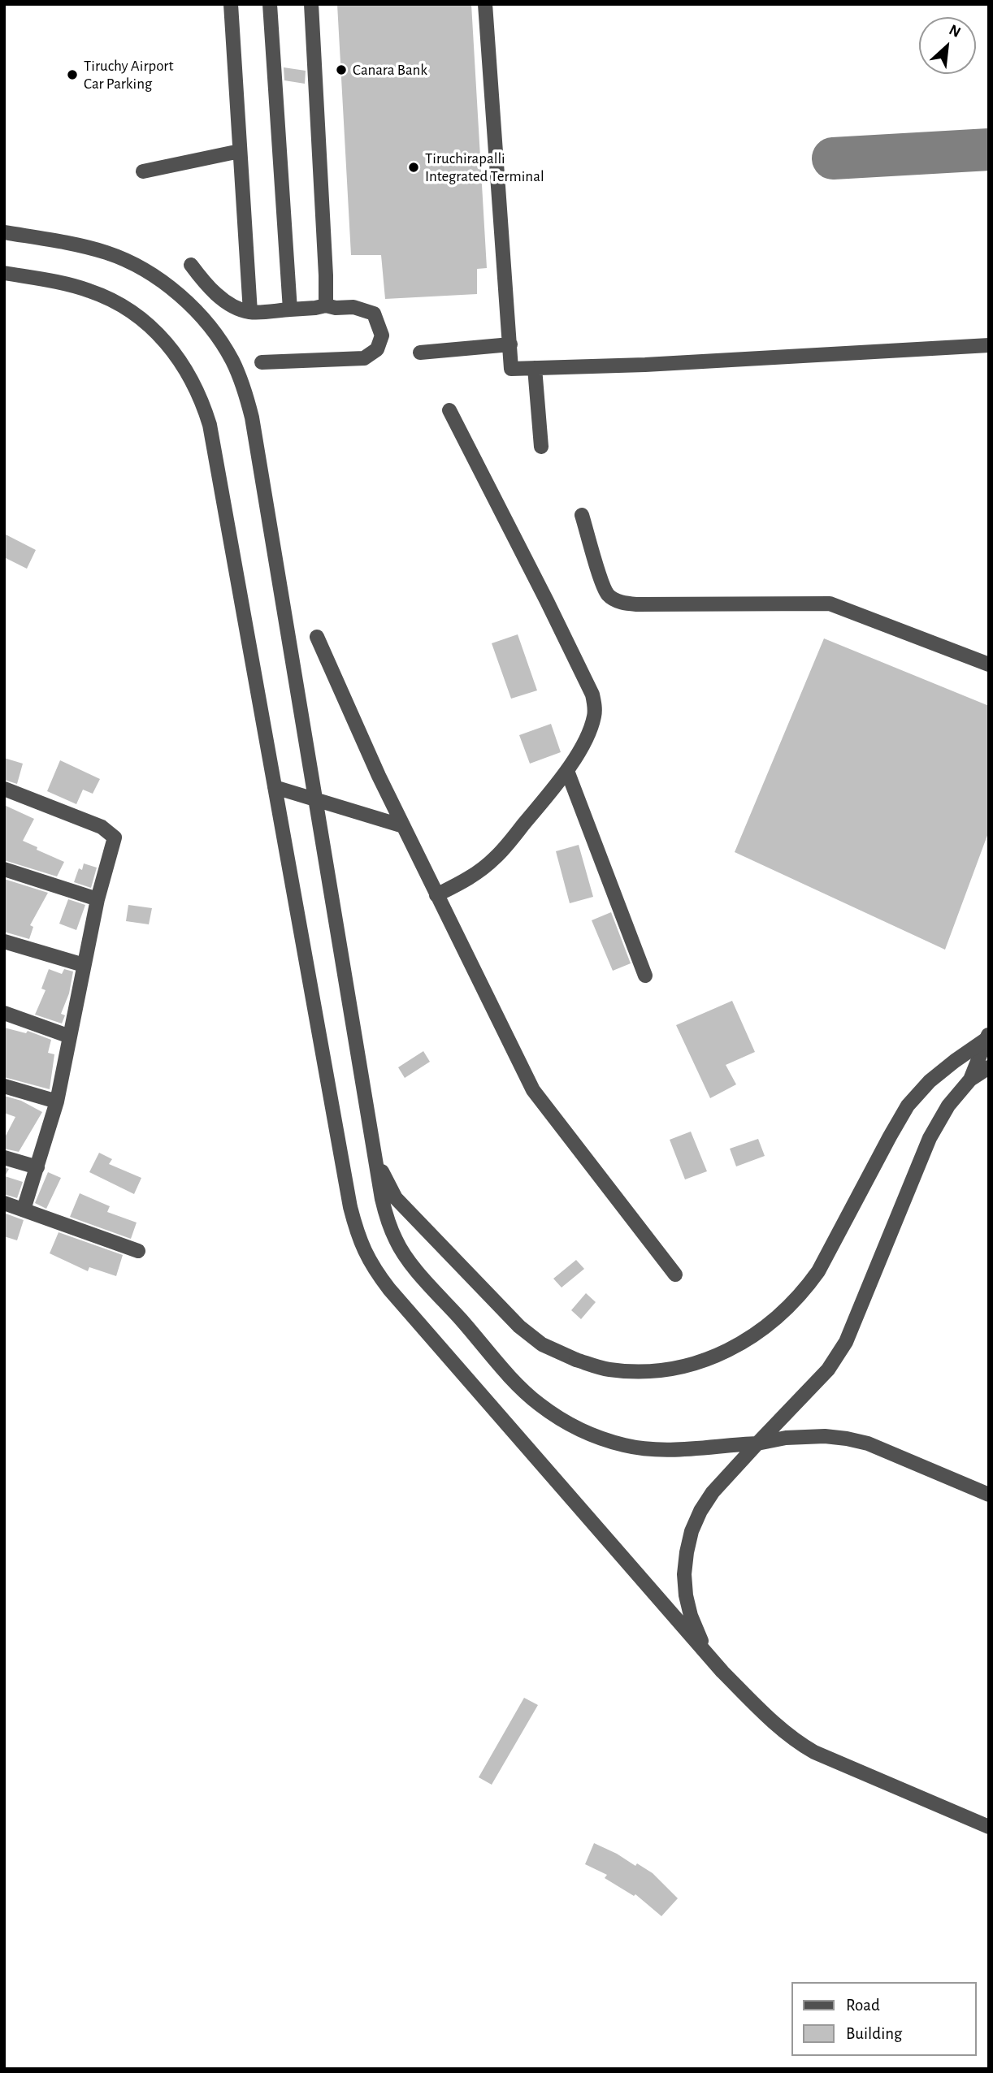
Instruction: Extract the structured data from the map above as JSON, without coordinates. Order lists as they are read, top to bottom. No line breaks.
{"places":["Canara Bank","Tiruchy Airport Car Parking","Tiruchirapalli Integrated Terminal"],"legend":["Road","Building"],"north":"top right"}
